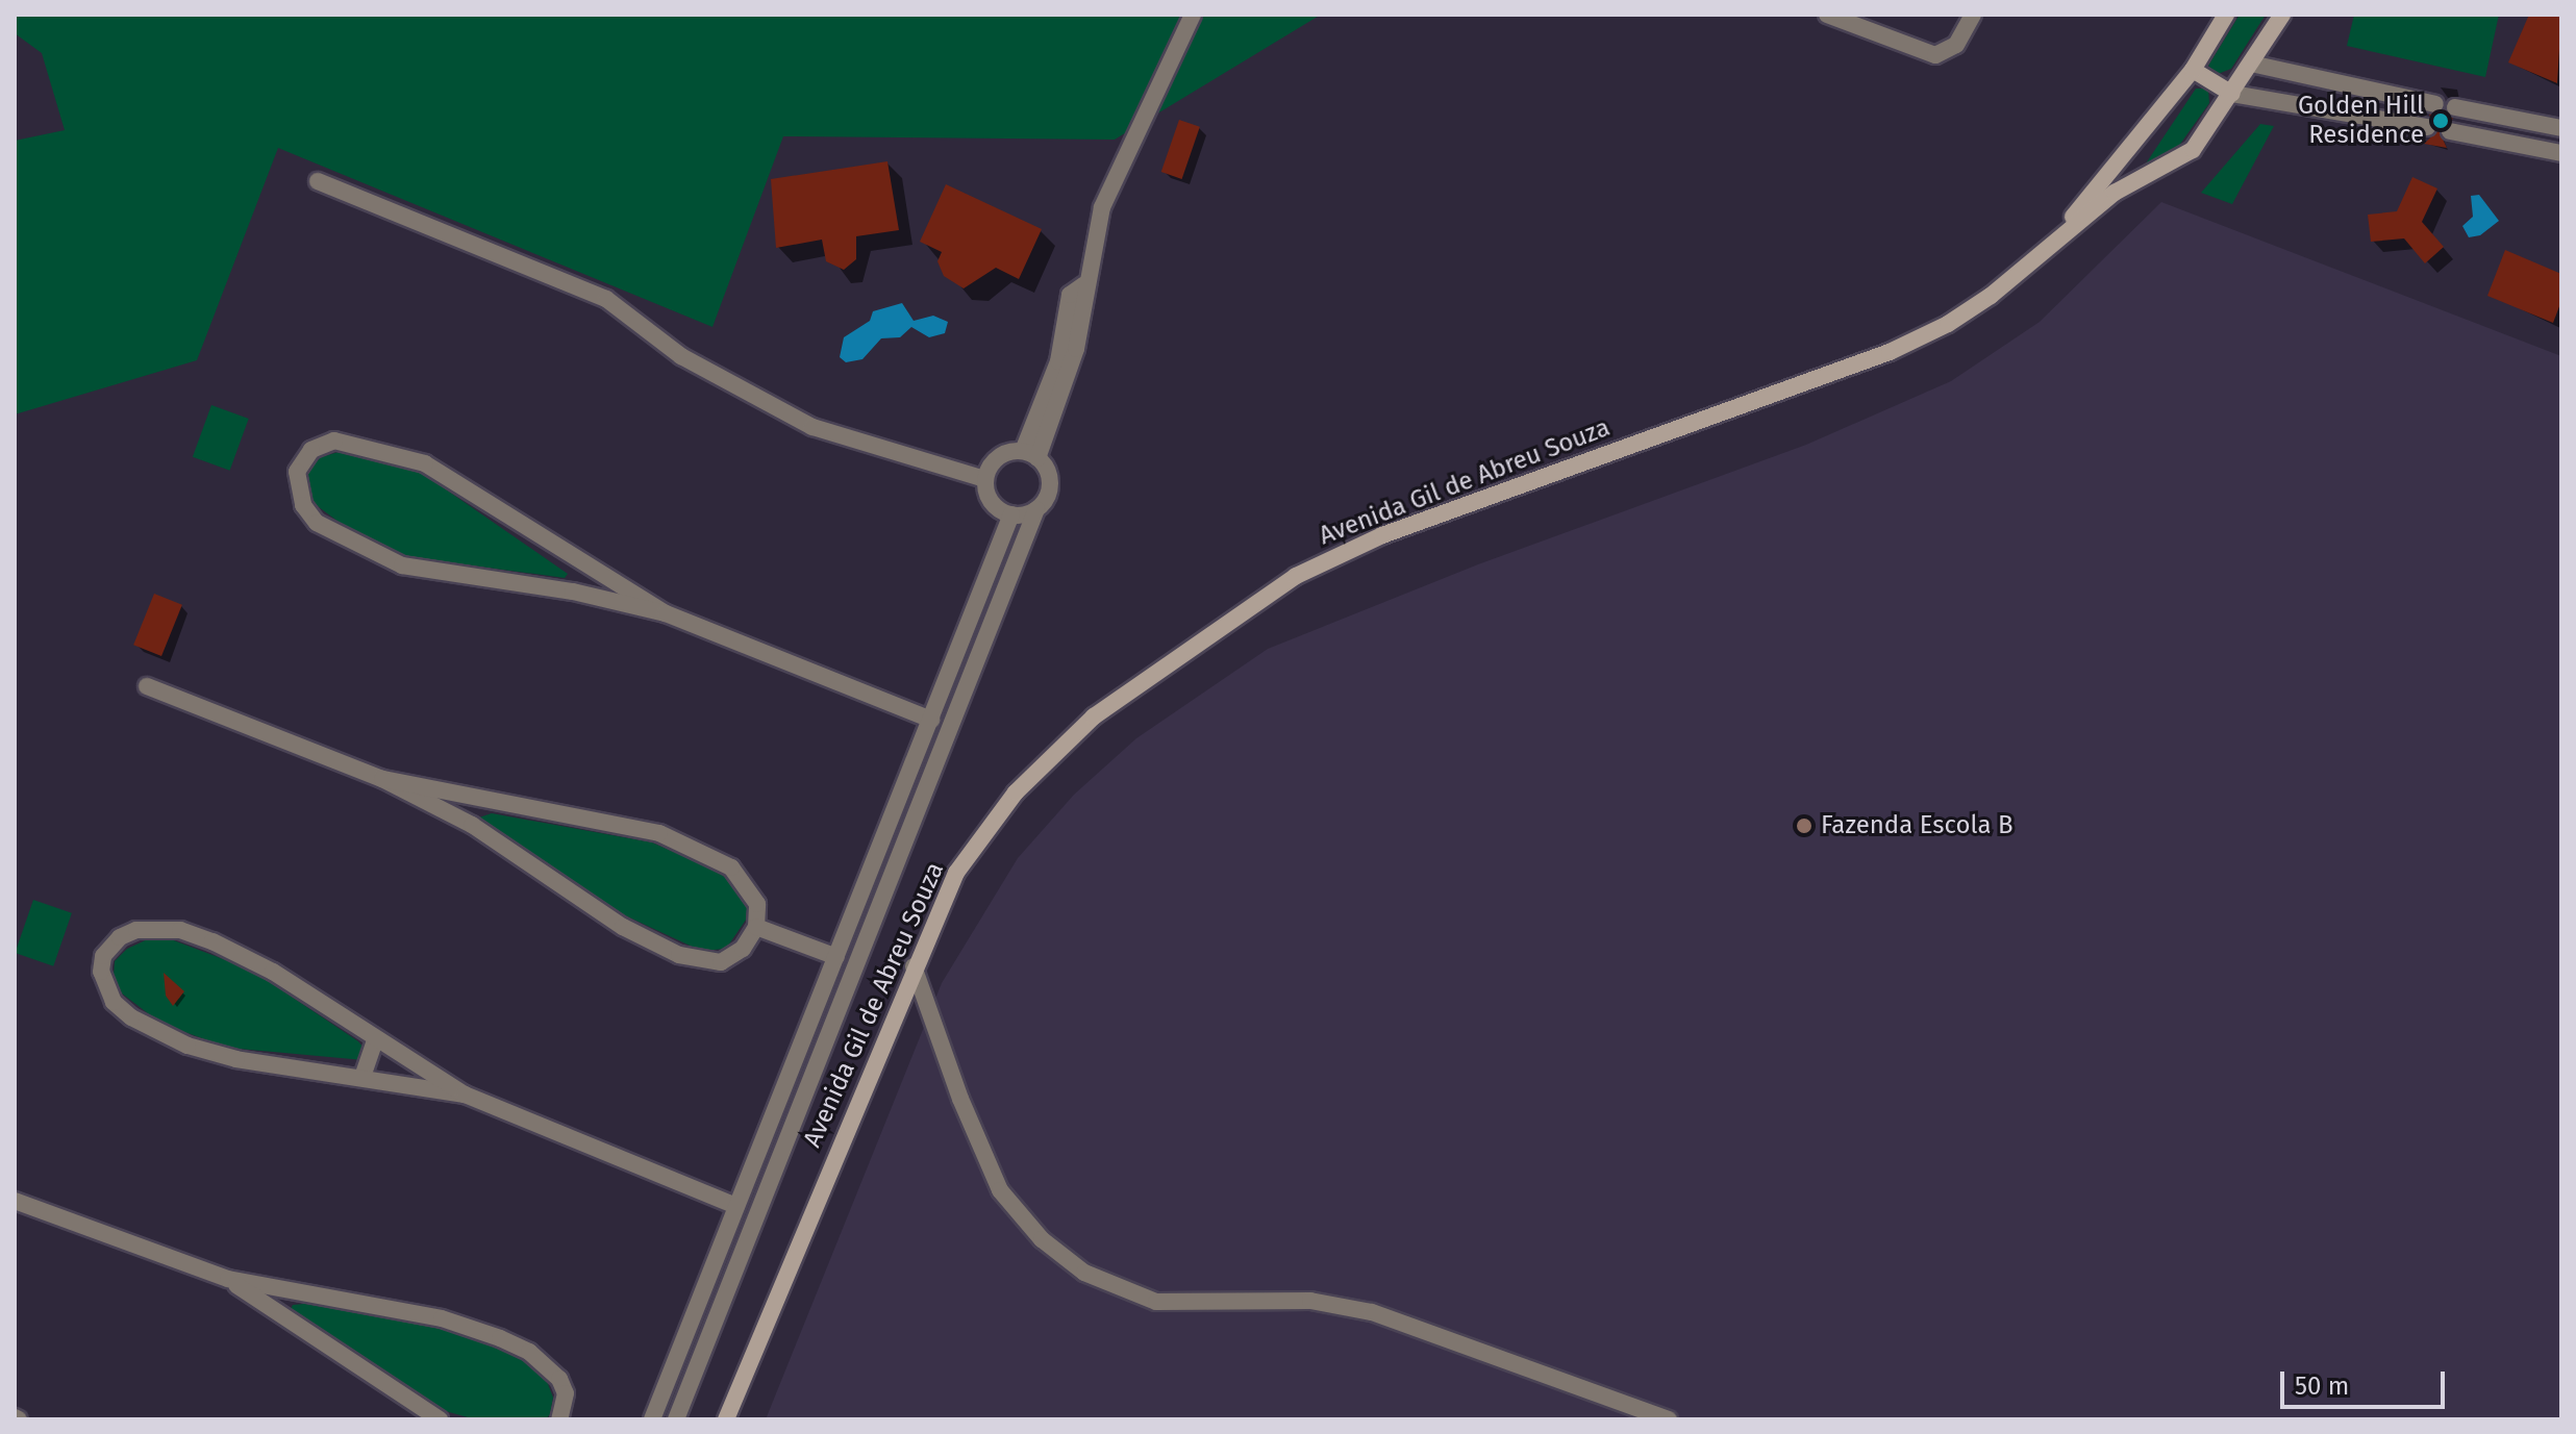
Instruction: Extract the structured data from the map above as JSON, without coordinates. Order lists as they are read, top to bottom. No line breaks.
{"streets":{"street":["Avenida Gil de Abreu Souza"]},"places":["Golden Hill Residence","Fazenda Escola B"],"scale_bar":"50 m"}
